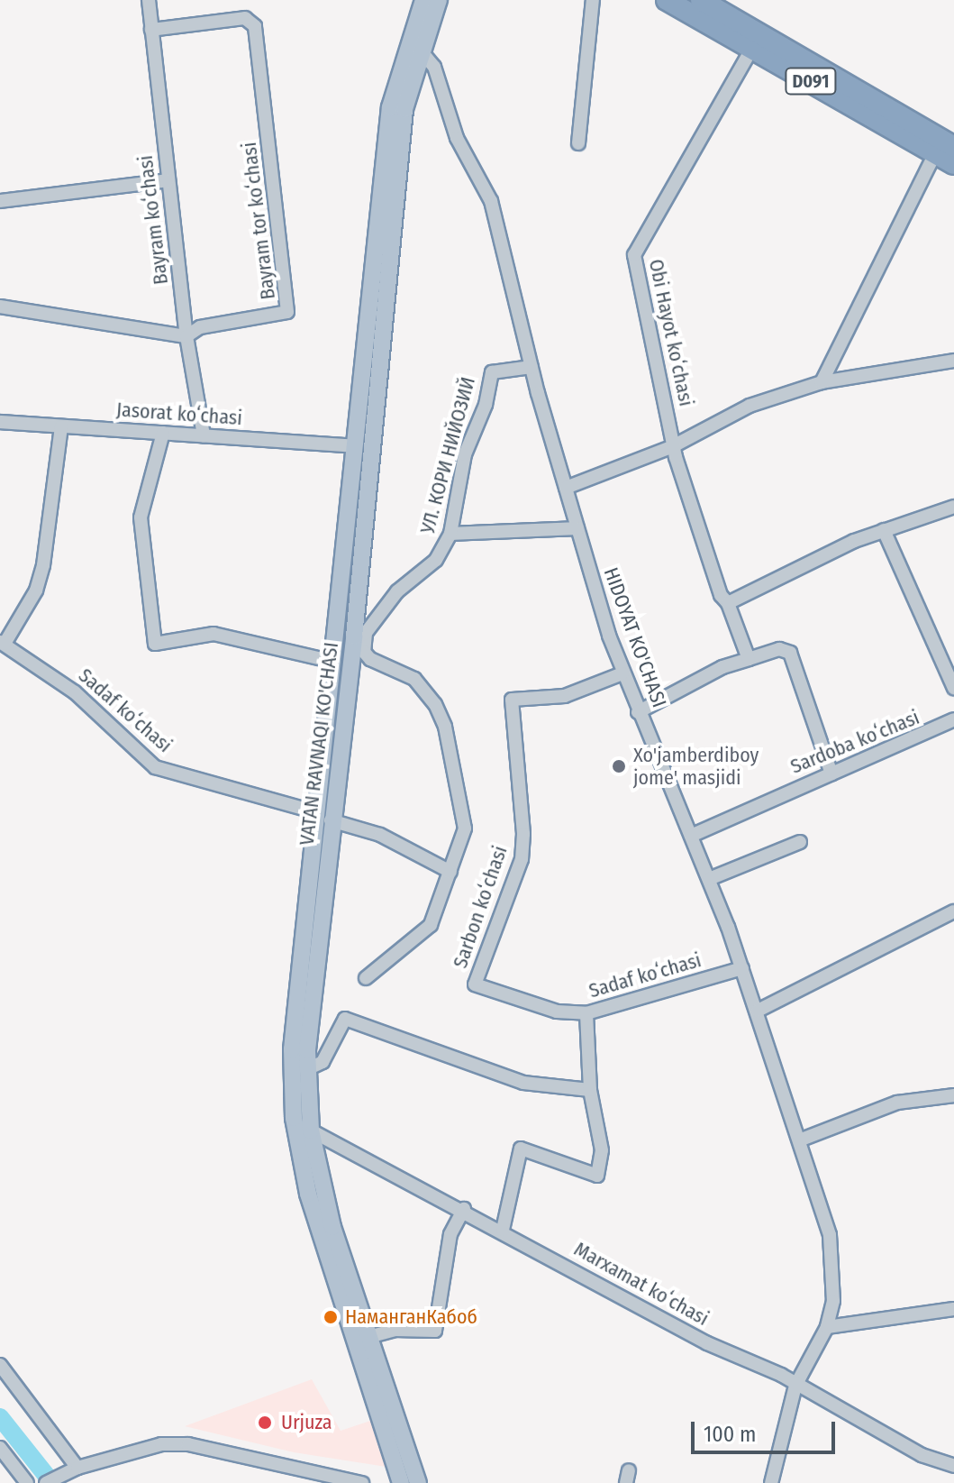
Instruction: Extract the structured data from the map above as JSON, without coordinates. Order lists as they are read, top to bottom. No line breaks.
{"streets":{"highway":["D091"],"main road":["VATAN RAVNAQI KO'CHASI"],"street":["Bayram koʻchasi","Bayram tor koʻchasi","Obi Hayot koʻchasi","Jasorat koʻchasi","УЛ. КОРИ НИЙОЗИЙ","HIDOYAT KO'CHASI","Sadaf koʻchasi","Sardoba koʻchasi","Sarbon koʻchasi","Marxamat koʻchasi"]},"crossings":[["D091","Obi Hayot koʻchasi"],["Bayram koʻchasi","Bayram tor koʻchasi"],["Bayram koʻchasi","Jasorat koʻchasi"],["Jasorat koʻchasi","VATAN RAVNAQI KO'CHASI"],["УЛ. КОРИ НИЙОЗИЙ","HIDOYAT KO'CHASI"],["УЛ. КОРИ НИЙОЗИЙ","VATAN RAVNAQI KO'CHASI"],["HIDOYAT KO'CHASI","Sadaf koʻchasi"],["HIDOYAT KO'CHASI","Sardoba koʻchasi"],["HIDOYAT KO'CHASI","VATAN RAVNAQI KO'CHASI"],["HIDOYAT KO'CHASI","Sarbon koʻchasi"],["HIDOYAT KO'CHASI","Marxamat koʻchasi"],["Sadaf koʻchasi","VATAN RAVNAQI KO'CHASI"],["Sadaf koʻchasi","Sarbon koʻchasi"],["VATAN RAVNAQI KO'CHASI","Marxamat koʻchasi"]],"places":["Xo'jamberdiboy jome' masjidi","НаманганКабоб","Urjuza"],"scale_bar":"100 m"}
